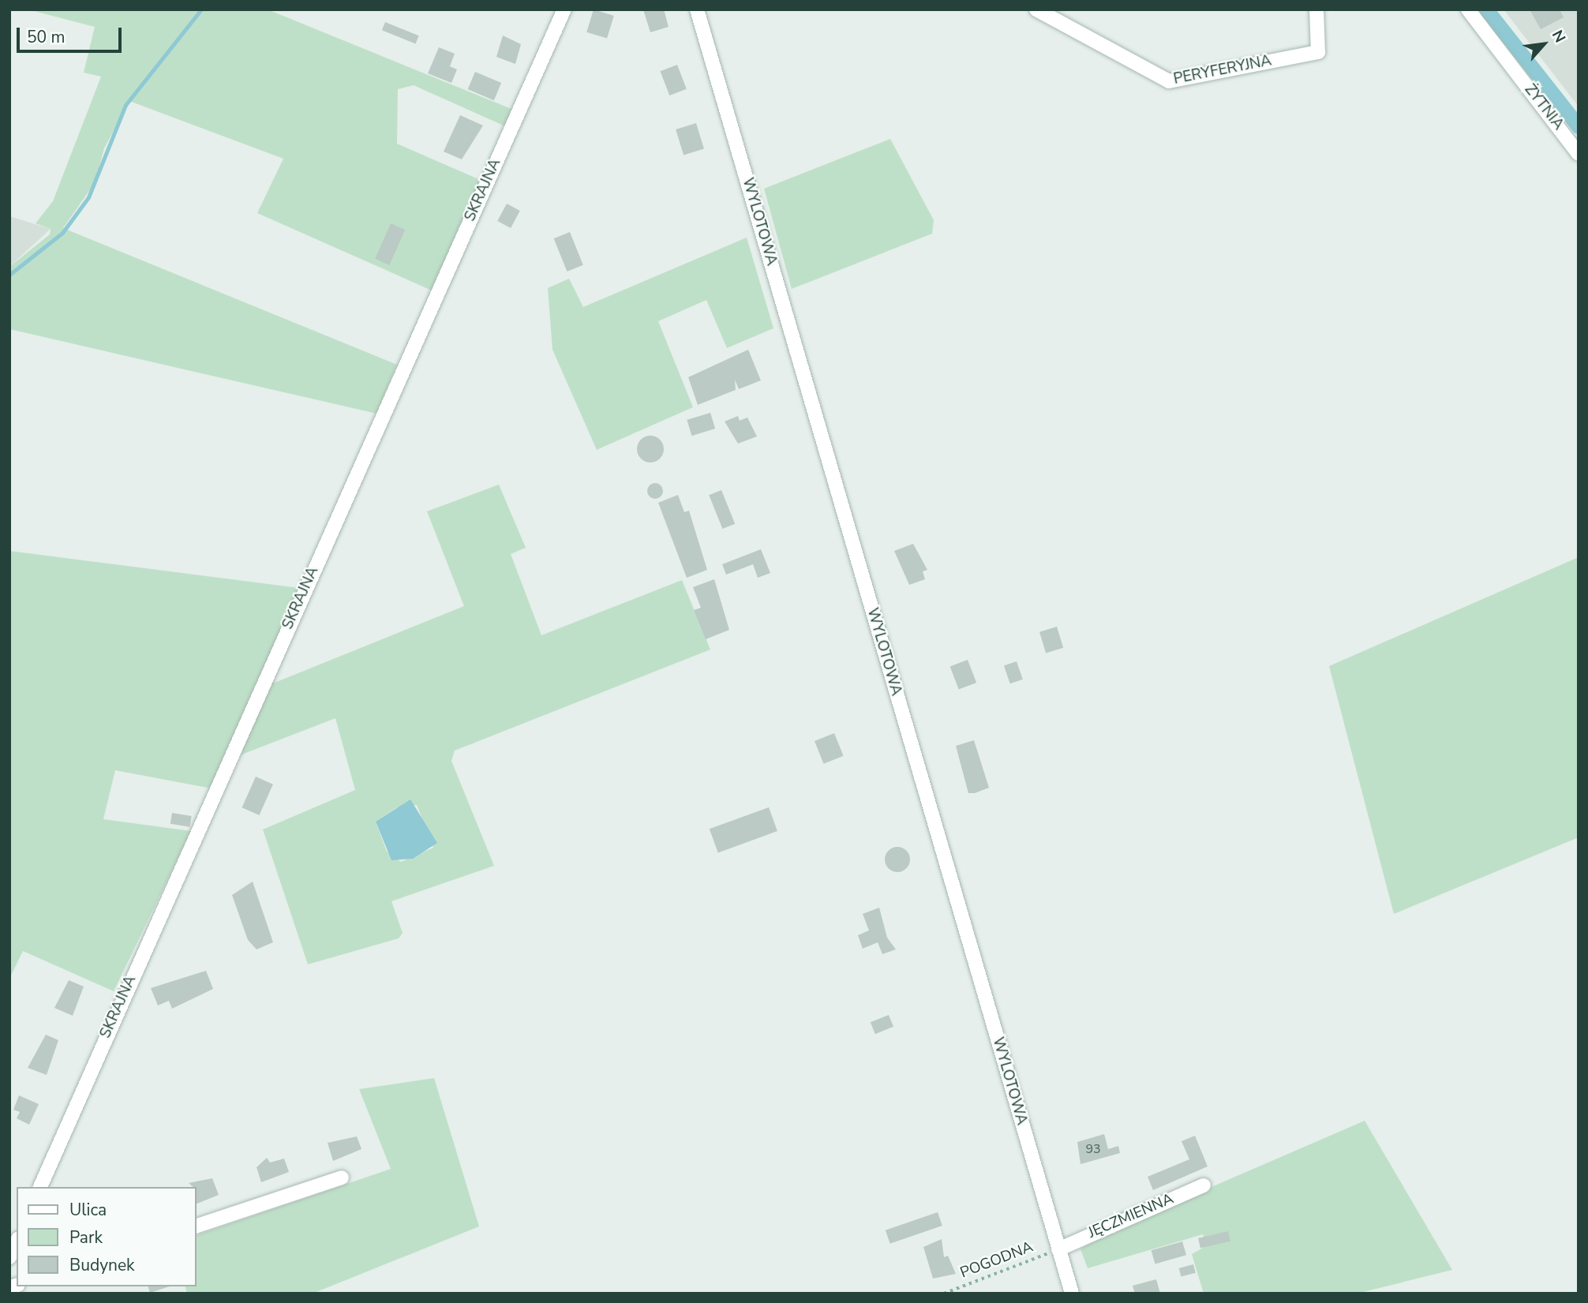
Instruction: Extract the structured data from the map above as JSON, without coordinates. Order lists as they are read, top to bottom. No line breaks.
{"streets":{"street":["PERYFERYJNA","ŻYTNIA","SKRAJNA","WYLOTOWA","JĘCZMIENNA"],"path":["POGODNA"]},"crossings":[["WYLOTOWA","JĘCZMIENNA"],["WYLOTOWA","POGODNA"],["JĘCZMIENNA","POGODNA"]],"house_numbers":["93"],"legend":["Ulica","Park","Budynek"],"scale_bar":"50 m","north":"top right"}
